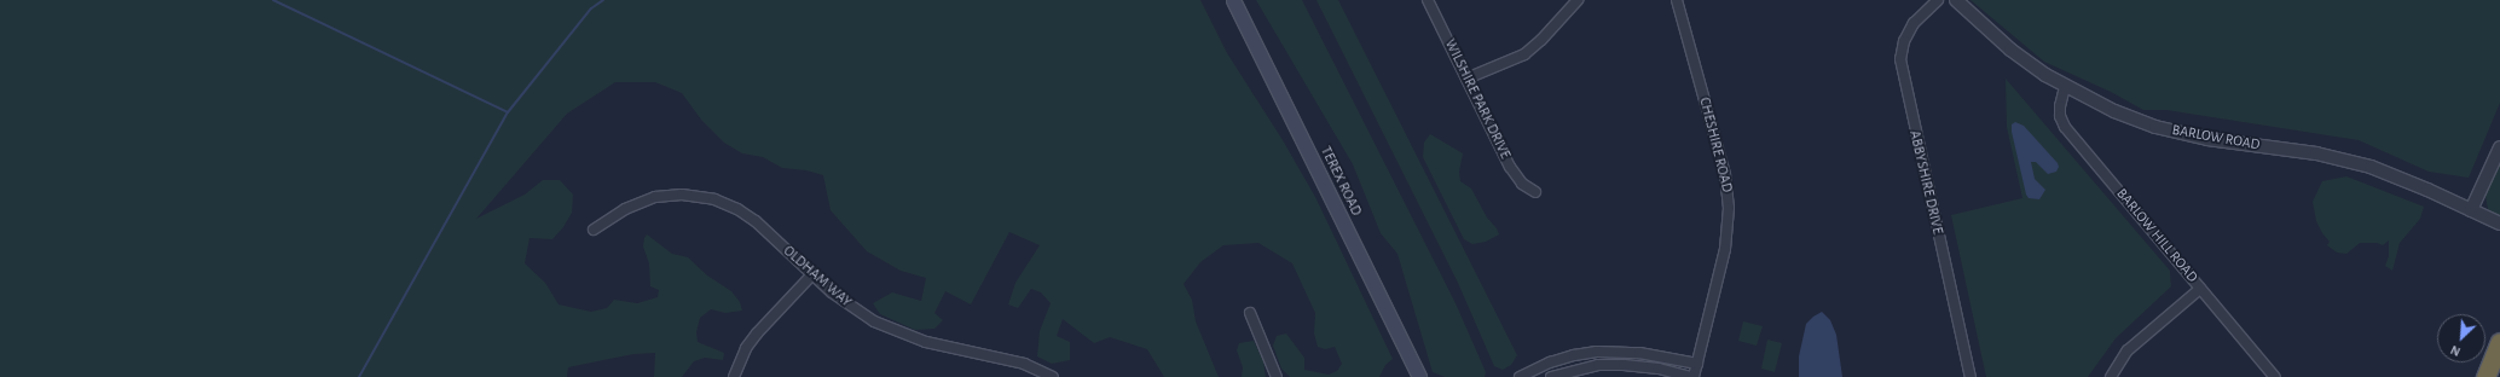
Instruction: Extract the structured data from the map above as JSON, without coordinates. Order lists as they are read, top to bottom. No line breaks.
{"streets":{"main road":["TEREX ROAD"],"street":["WILSHIRE PARK DRIVE","BARLOW ROAD","CHESHIRE ROAD","ABBYSHIRE DRIVE","BARLOW HILL ROAD","OLDHAM WAY"]},"crossings":[["BARLOW ROAD","BARLOW HILL ROAD"]],"north":"bottom left"}
